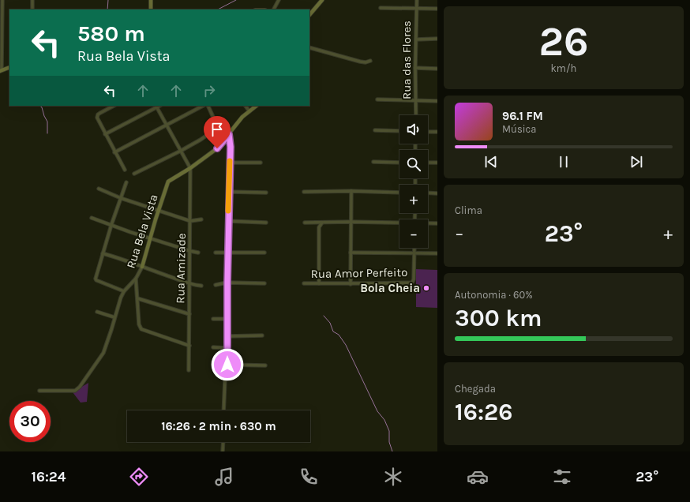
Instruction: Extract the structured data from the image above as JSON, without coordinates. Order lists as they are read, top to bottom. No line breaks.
{"streets":{"street":["Rua das Flores","Rua Bela Vista","Rua Amizade","Rua Amor Perfeito"]},"crossings":[["Rua Bela Vista","Rua Amizade"]],"places":["Bola Cheia"],"page":{"tile":[["26","km/h"],"Clima",["Autonomia · 60%","300 km"],["Chegada","16:26"]],"turn":["580 m","Rua Bela Vista"],"song":["96.1 FM","Música"],"map_buttons":["+","−"],"heat":["−","23°","+"],"limit":"30","trip":"16:26 · 2 min · 630 m","tabs":["16:24","23°"]}}
